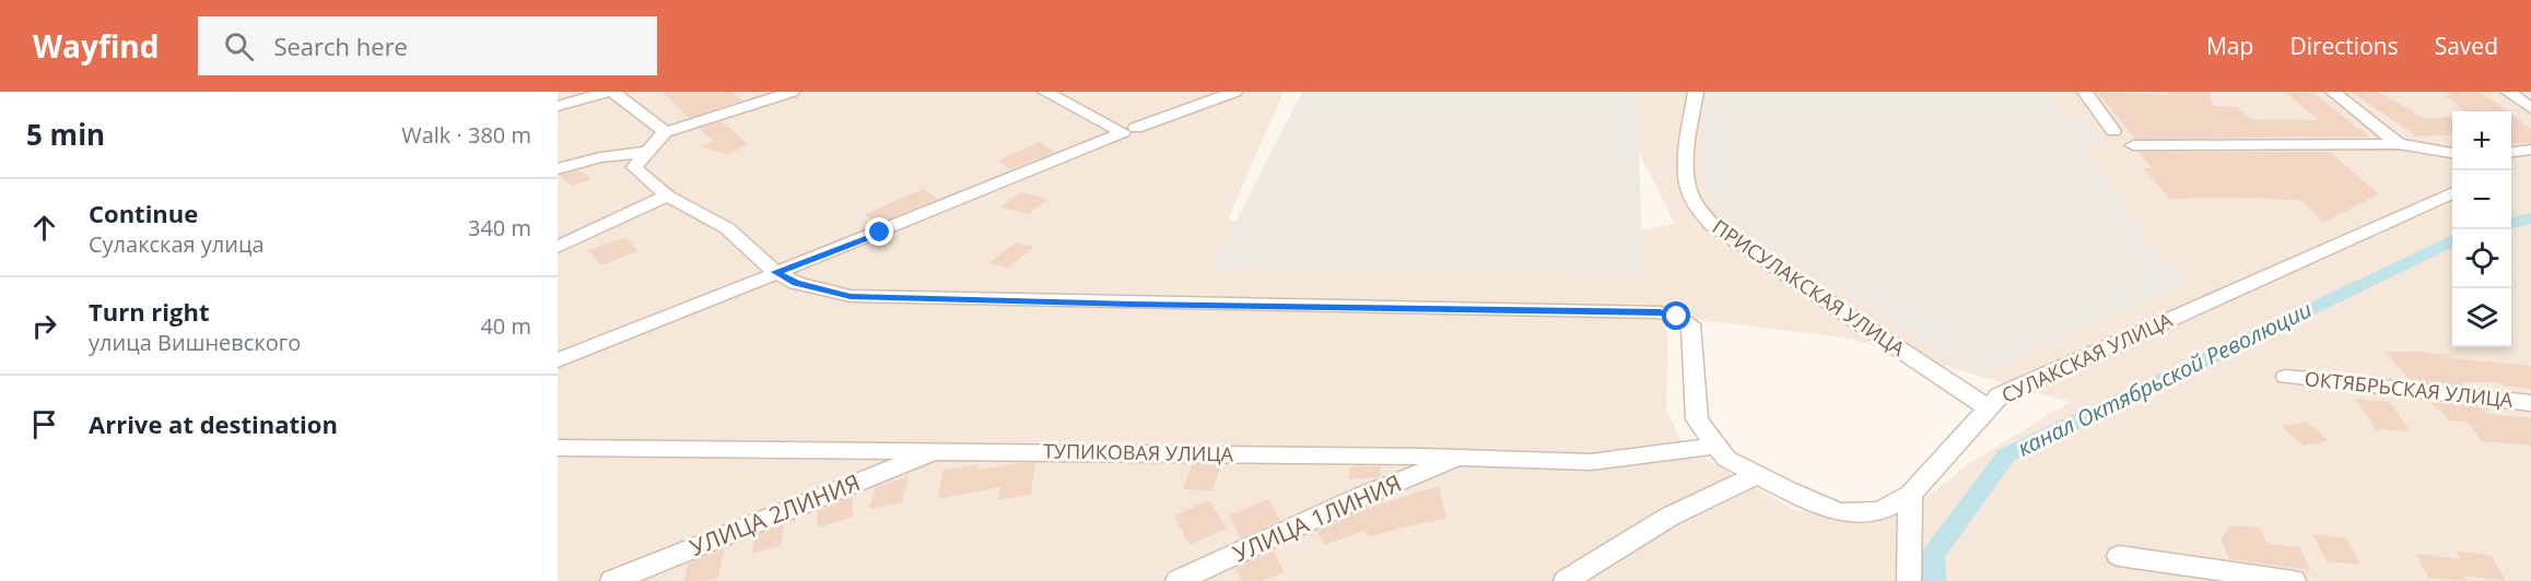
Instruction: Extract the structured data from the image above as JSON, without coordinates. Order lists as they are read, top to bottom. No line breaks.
{"streets":{"street":["ПРИСУЛАКСКАЯ УЛИЦА","СУЛАКСКАЯ УЛИЦА","ОКТЯБРЬСКАЯ УЛИЦА","ТУПИКОВАЯ УЛИЦА","УЛИЦА 2ЛИНИЯ","УЛИЦА 1ЛИНИЯ"]},"crossings":[["ПРИСУЛАКСКАЯ УЛИЦА","СУЛАКСКАЯ УЛИЦА"],["СУЛАКСКАЯ УЛИЦА","ТУПИКОВАЯ УЛИЦА"],["ТУПИКОВАЯ УЛИЦА","УЛИЦА 2ЛИНИЯ"],["ТУПИКОВАЯ УЛИЦА","УЛИЦА 1ЛИНИЯ"]],"water":["канал Октябрьской Революции"],"page":{"header":"Wayfind","search":"Search here","nav":["Map","Directions","Saved"],"heading":["5 min","Walk · 380 m"],"map_buttons":["+","−"],"list":[["Continue","Сулакская улица","340 m"],["Turn right","улица Вишневского","40 m"],"Arrive at destination"]}}
